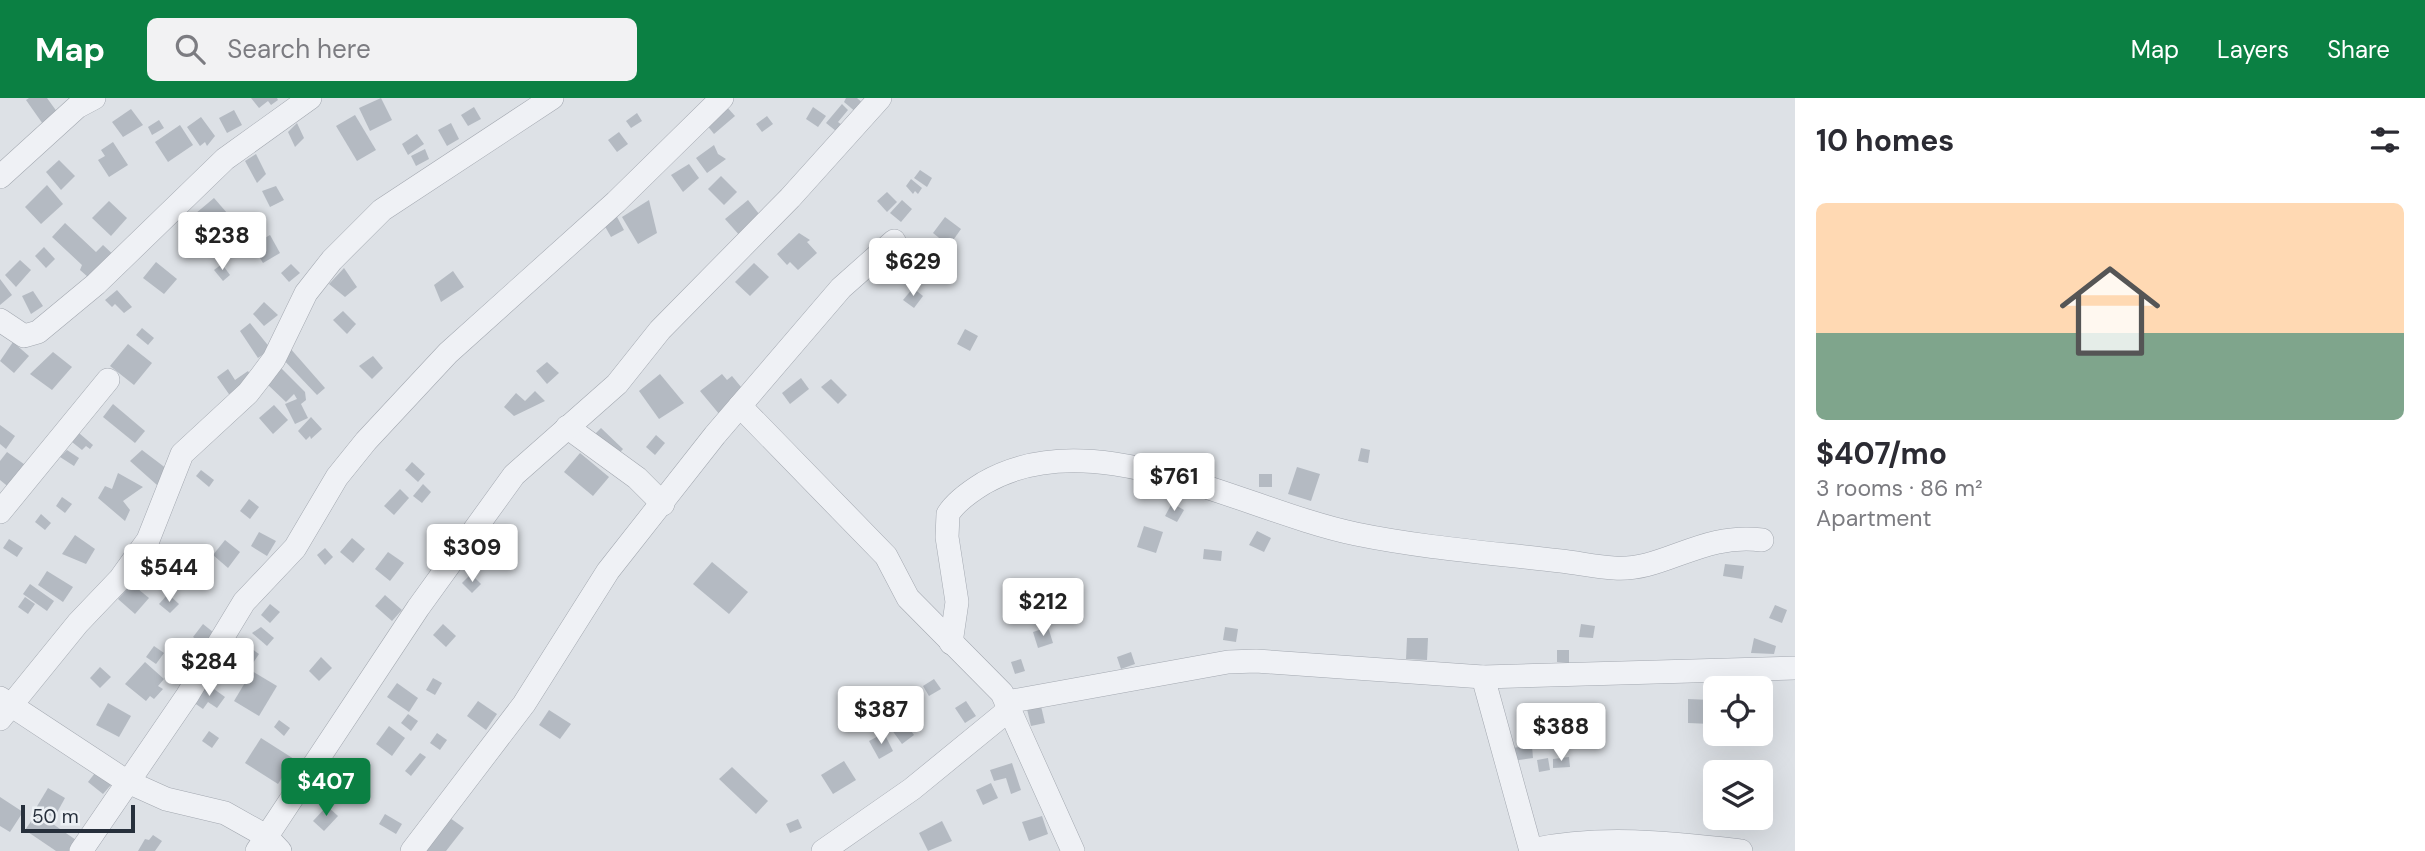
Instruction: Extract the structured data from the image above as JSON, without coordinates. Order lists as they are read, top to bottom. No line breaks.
{"scale_bar":"50 m","page":{"header":"Map","search":"Search here","nav":["Map","Layers","Share"],"heading":"10 homes","list":[{"name":"$407/mo","note":"3 rooms · 86 m² · Apartment"}],"price":["$238","$629","$761","$309","$544","$212","$284","$387","$388","$407"],"scale":"50 m"}}
